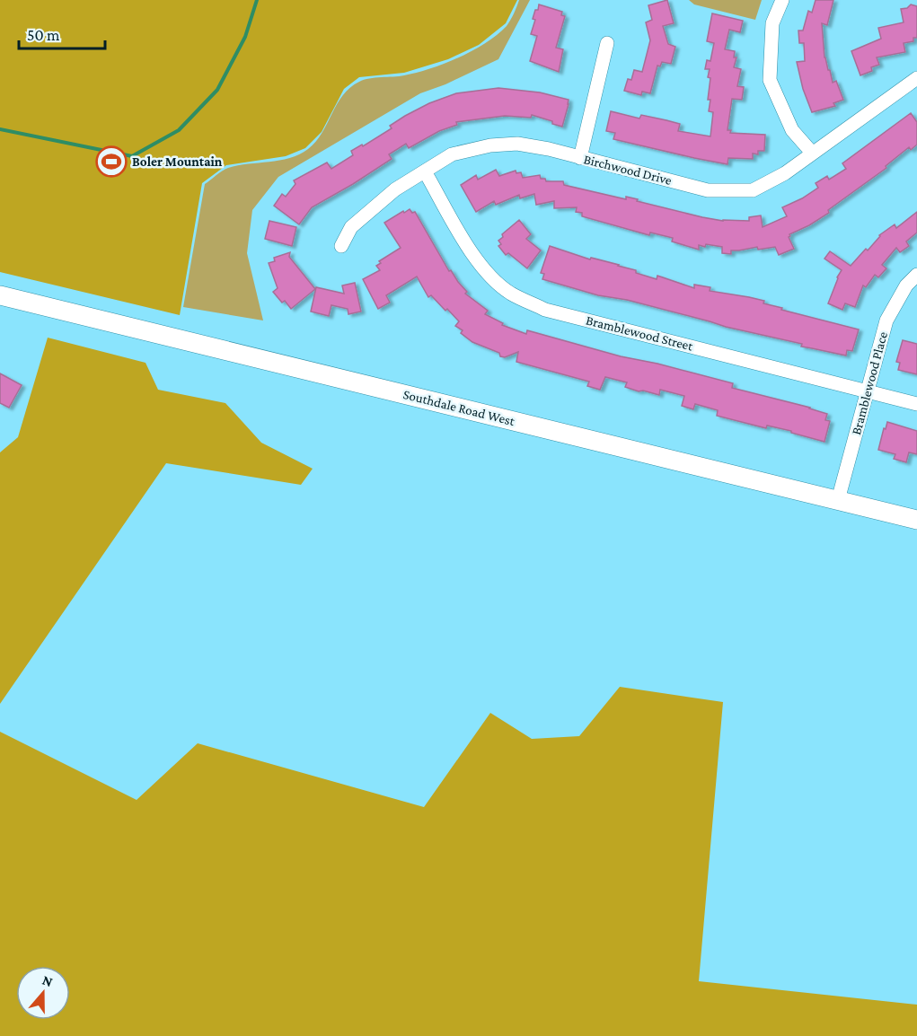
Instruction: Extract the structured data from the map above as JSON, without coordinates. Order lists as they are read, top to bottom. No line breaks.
{"streets":{"main road":["Southdale Road West"],"street":["Birchwood Drive","Bramblewood Street","Bramblewood Place"]},"crossings":[["Birchwood Drive","Bramblewood Street"],["Bramblewood Street","Bramblewood Place"],["Bramblewood Place","Southdale Road West"]],"places":{"sports":["Boler Mountain"]},"scale_bar":"50 m","north":"top"}
